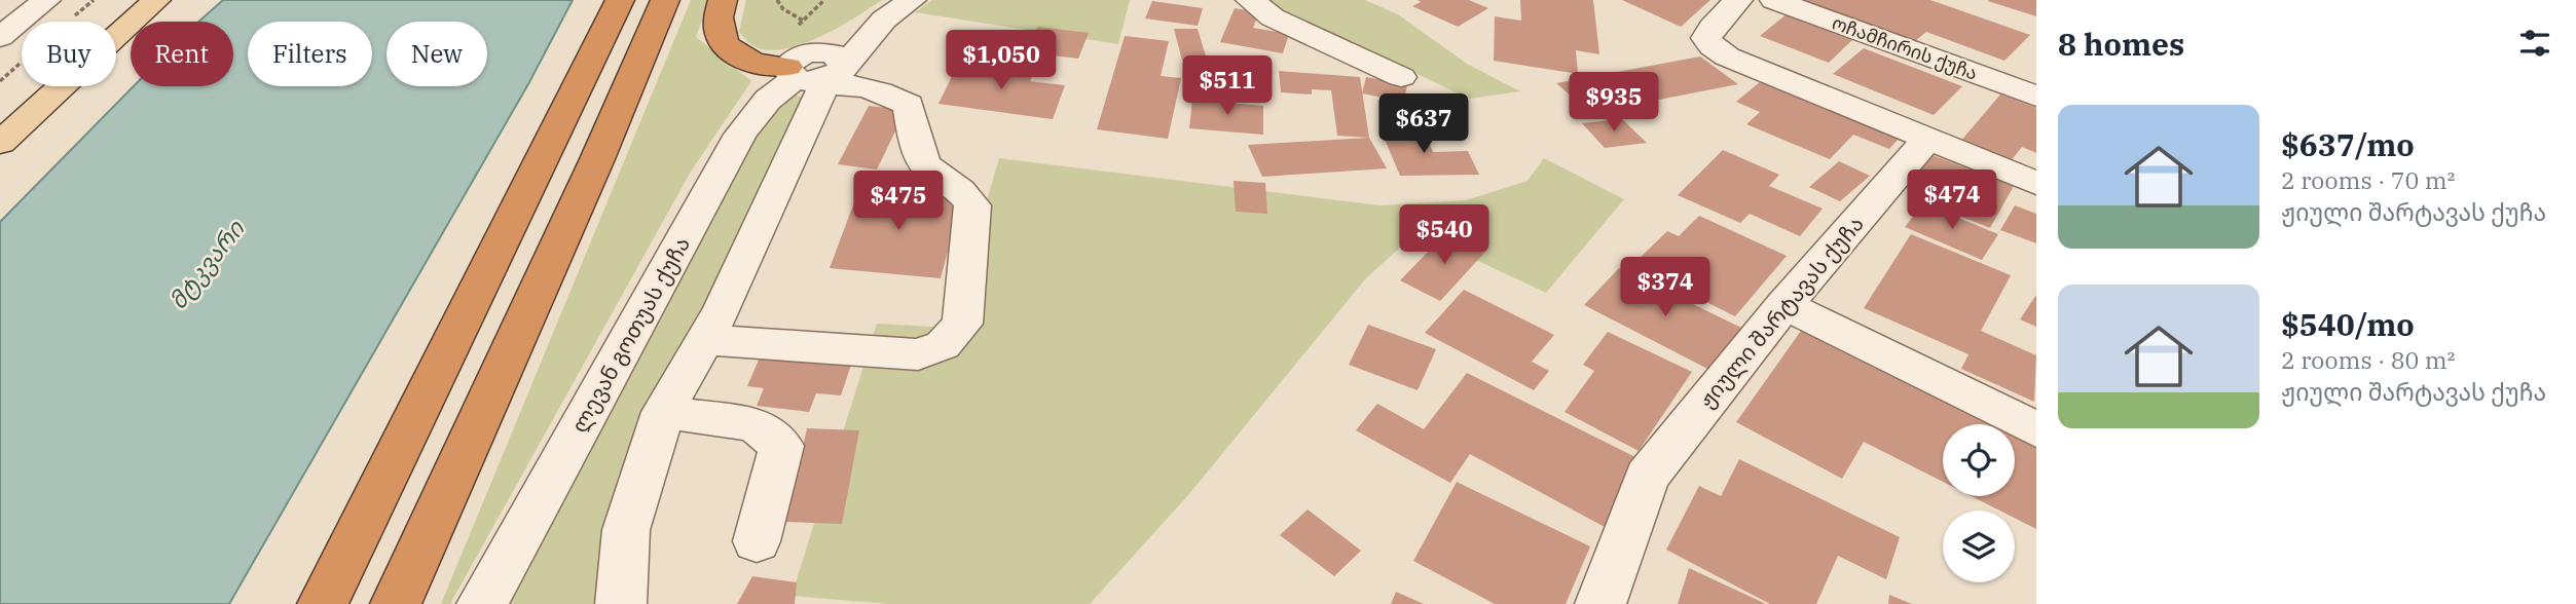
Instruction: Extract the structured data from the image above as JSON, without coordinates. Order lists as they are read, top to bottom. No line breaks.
{"streets":{"street":["ოჩამჩირის ქუჩა","ჟიული შარტავას ქუჩა","ლევან გოთუას ქუჩა"]},"water":["მტკვარი"],"page":{"heading":"8 homes","chip":["Buy","Rent","Filters","New"],"price":["$1,050","$511","$935","$637","$474","$475","$540","$374"],"list":[{"name":"$637/mo","note":"2 rooms · 70 m² · ჟიული შარტავას ქუჩა"},{"name":"$540/mo","note":"2 rooms · 80 m² · ჟიული შარტავას ქუჩა"}]}}
